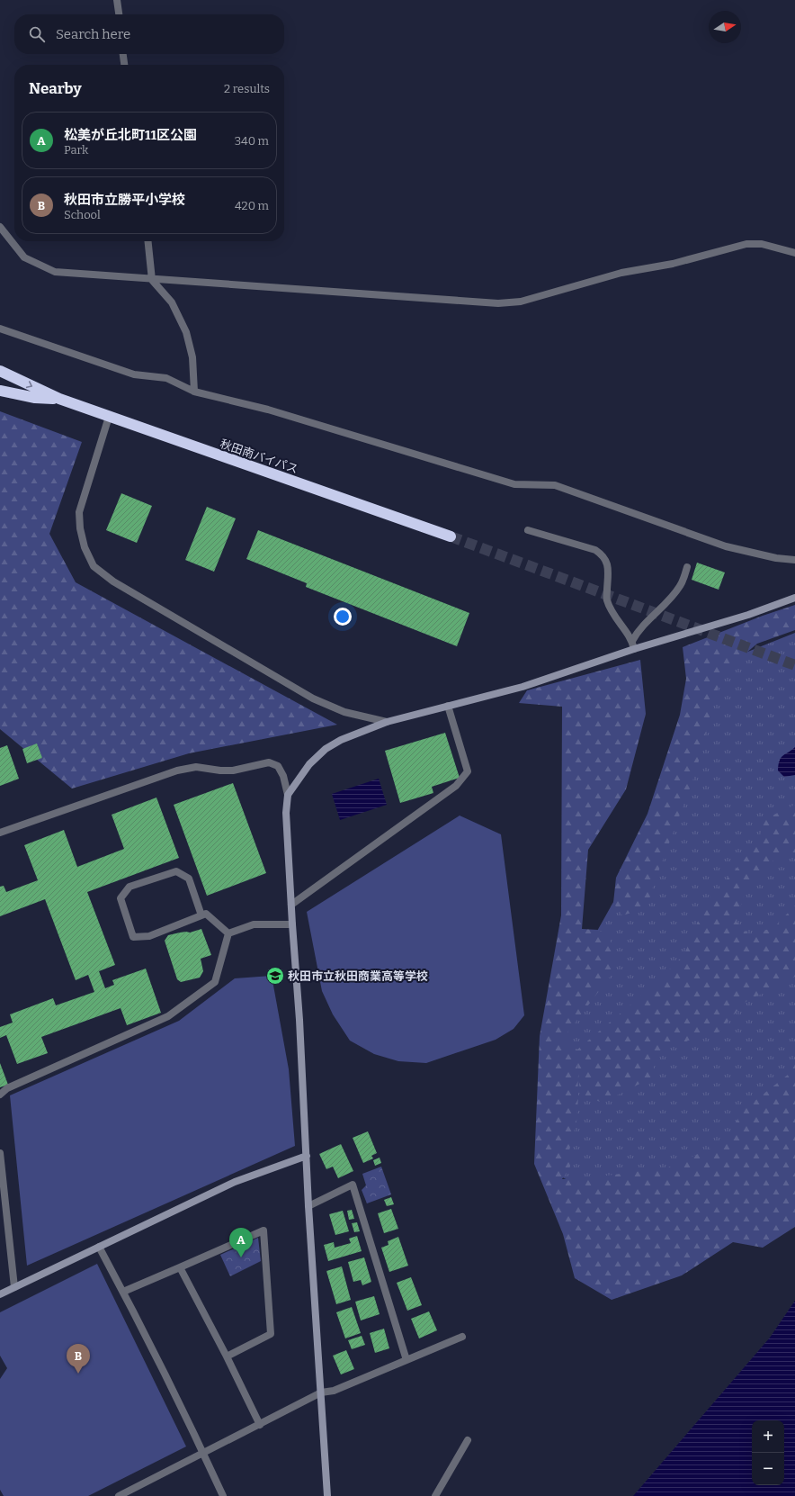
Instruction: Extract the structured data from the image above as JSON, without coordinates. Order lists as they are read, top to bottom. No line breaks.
{"streets":{"highway":["秋田南バイパス"]},"places":{"school or university":["秋田市立秋田商業高等学校"]},"north":"right","page":{"search":"Search here","heading":["Nearby","2 results"],"list":[{"mark":"A","name":"松美が丘北町11区公園","note":"Park","value":"340 m"},{"mark":"B","name":"秋田市立勝平小学校","note":"School","value":"420 m"}],"pins":["A","B"],"map_buttons":["+","−"]}}
